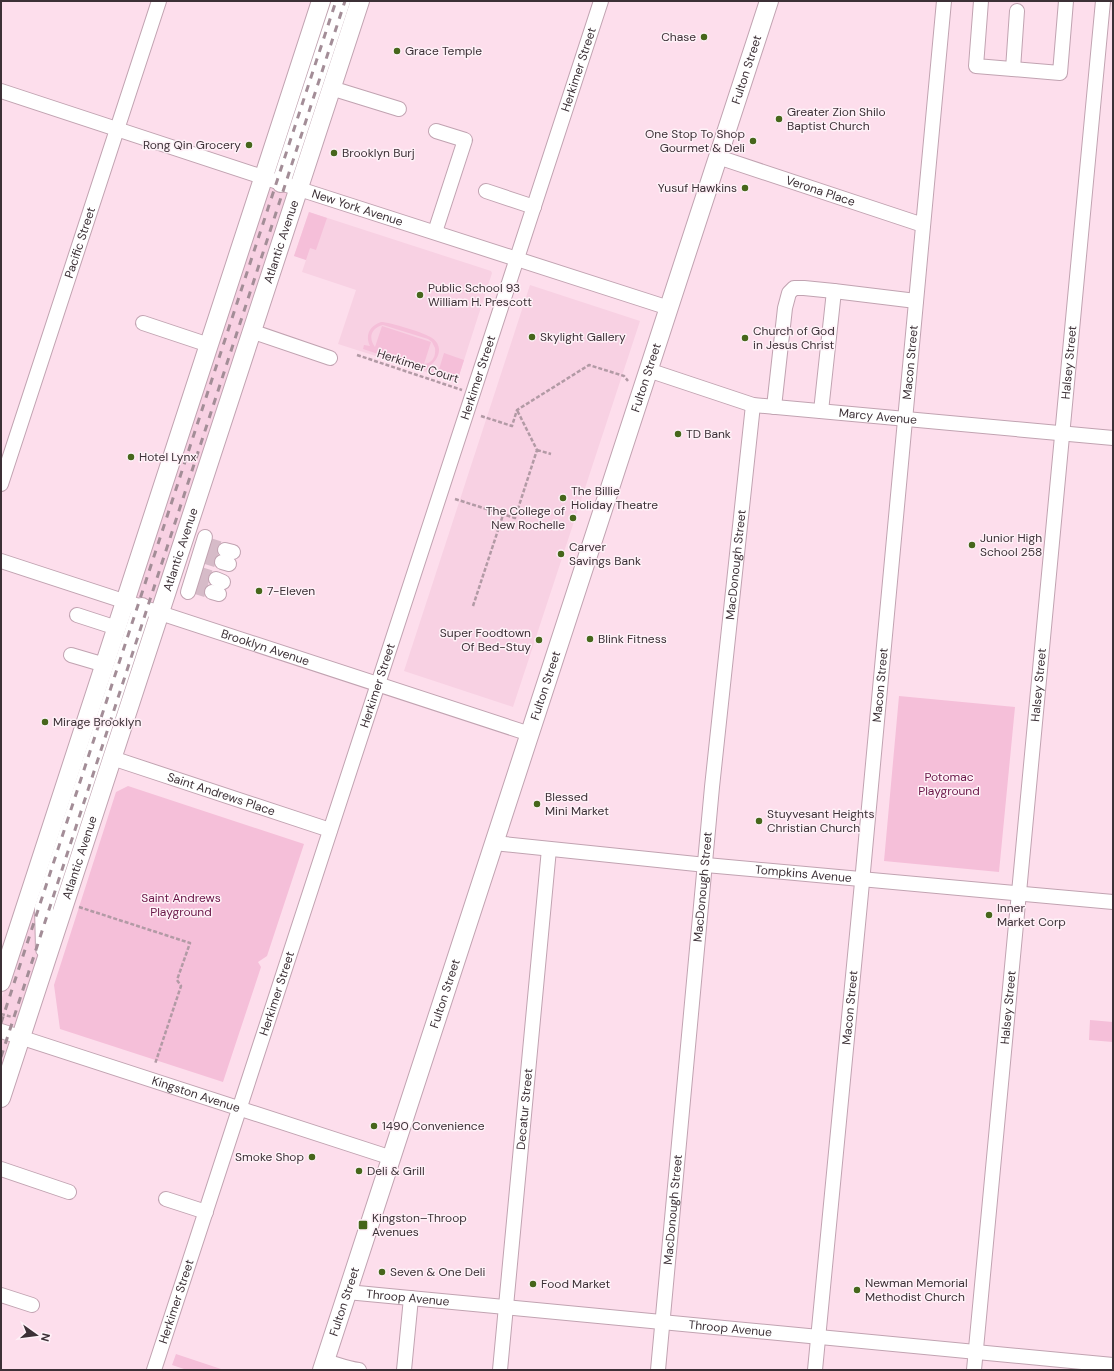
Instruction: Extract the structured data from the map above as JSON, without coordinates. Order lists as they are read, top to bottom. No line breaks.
{"streets":{"main road":["Fulton Street","Atlantic Avenue"],"street":["Herkimer Street","Verona Place","New York Avenue","Pacific Street","Macon Street","Halsey Street","Marcy Avenue","MacDonough Street","Brooklyn Avenue","Saint Andrews Place","Tompkins Avenue","Kingston Avenue","Decatur Street","Throop Avenue"],"path":["Herkimer Court"]},"crossings":[["Herkimer Street","New York Avenue"],["Herkimer Street","Herkimer Court"],["Herkimer Street","Brooklyn Avenue"],["Herkimer Street","Saint Andrews Place"],["Herkimer Street","Kingston Avenue"],["Fulton Street","Verona Place"],["Fulton Street","New York Avenue"],["Fulton Street","Marcy Avenue"],["Fulton Street","Brooklyn Avenue"],["Fulton Street","Tompkins Avenue"],["Fulton Street","Kingston Avenue"],["Fulton Street","Throop Avenue"],["Verona Place","Macon Street"],["New York Avenue","Pacific Street"],["New York Avenue","Atlantic Avenue"],["Atlantic Avenue","Brooklyn Avenue"],["Atlantic Avenue","Saint Andrews Place"],["Atlantic Avenue","Kingston Avenue"],["Macon Street","Marcy Avenue"],["Macon Street","Tompkins Avenue"],["Macon Street","Throop Avenue"],["Halsey Street","Marcy Avenue"],["Halsey Street","Tompkins Avenue"],["Halsey Street","Throop Avenue"],["Marcy Avenue","MacDonough Street"],["MacDonough Street","Tompkins Avenue"],["MacDonough Street","Throop Avenue"],["Tompkins Avenue","Decatur Street"],["Decatur Street","Throop Avenue"]],"parks":["Potomac Playground","Saint Andrews Playground"],"places":{"other":["Chase","Grace Temple","Greater Zion Shilo Baptist Church","One Stop To Shop Gourmet & Deli","Rong Qin Grocery","Brooklyn Burj","Yusuf Hawkins","Public School 93 William H. Prescott","Skylight Gallery","Church of God in Jesus Christ","TD Bank","Hotel Lynx","The Billie Holiday Theatre","The College of New Rochelle","Junior High School 258","Carver Savings Bank","7-Eleven","Blink Fitness","Super Foodtown Of Bed-Stuy","Mirage Brooklyn","Blessed Mini Market","Stuyvesant Heights Christian Church","Inner Market Corp","1490 Convenience","Smoke Shop","Deli & Grill","Seven & One Deli","Food Market","Newman Memorial Methodist Church"],"transit":["Kingston–Throop Avenues"]},"north":"right"}
